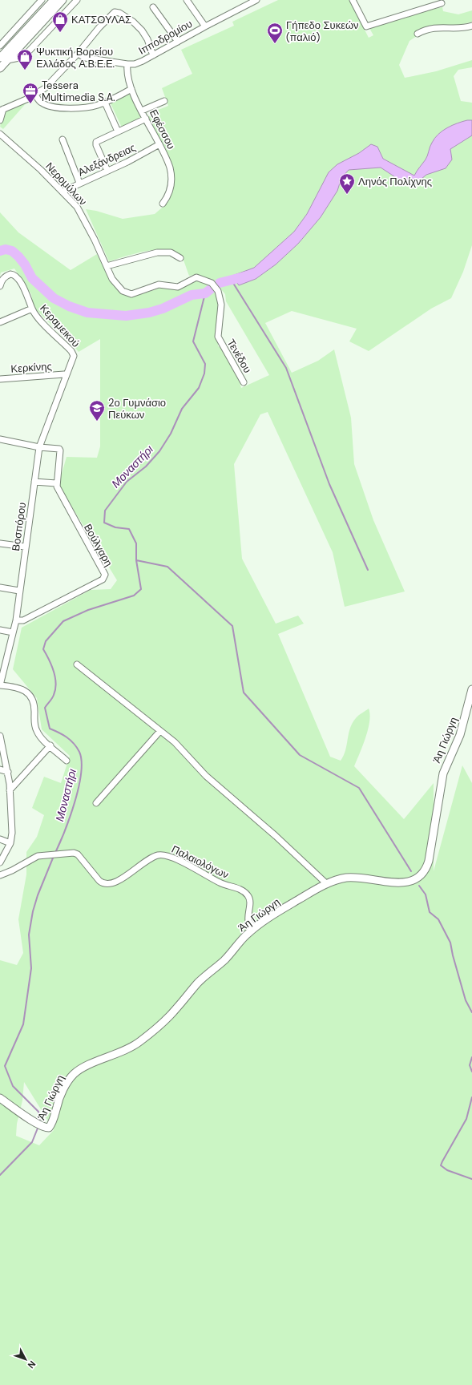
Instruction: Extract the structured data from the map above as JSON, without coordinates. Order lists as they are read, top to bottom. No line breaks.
{"streets":{"street":["Ιπποδρομίου","Εφέσσου","Αλεξάνδρειας","Νερομύλων","Κεραμεικού","Τενέδου","Κερκίνης","Βοσπόρου","Βούλγαρη","Άη Γιώργη","Παλαιολόγων"]},"crossings":[["Ιπποδρομίου","Εφέσσου"],["Εφέσσου","Αλεξάνδρειας"],["Αλεξάνδρειας","Νερομύλων"],["Νερομύλων","Τενέδου"],["Κεραμεικού","Κερκίνης"],["Κεραμεικού","Βοσπόρου"],["Κερκίνης","Βοσπόρου"],["Βοσπόρου","Βούλγαρη"],["Άη Γιώργη","Παλαιολόγων"]],"water":["Μοναστήρι"],"places":{"shop":["ΚΑΤΣΟΥΛΑΣ","Ψυκτική Βορείου Ελλάδος Α.Β.Ε.Ε."],"sports":["Γήπεδο Συκεών (παλιό)"],"office":["Tessera Multimedia S.A."],"place":["Ληνός Πολίχνης"],"school or university":["2ο Γυμνάσιο Πεύκων"]},"north":"bottom right"}
